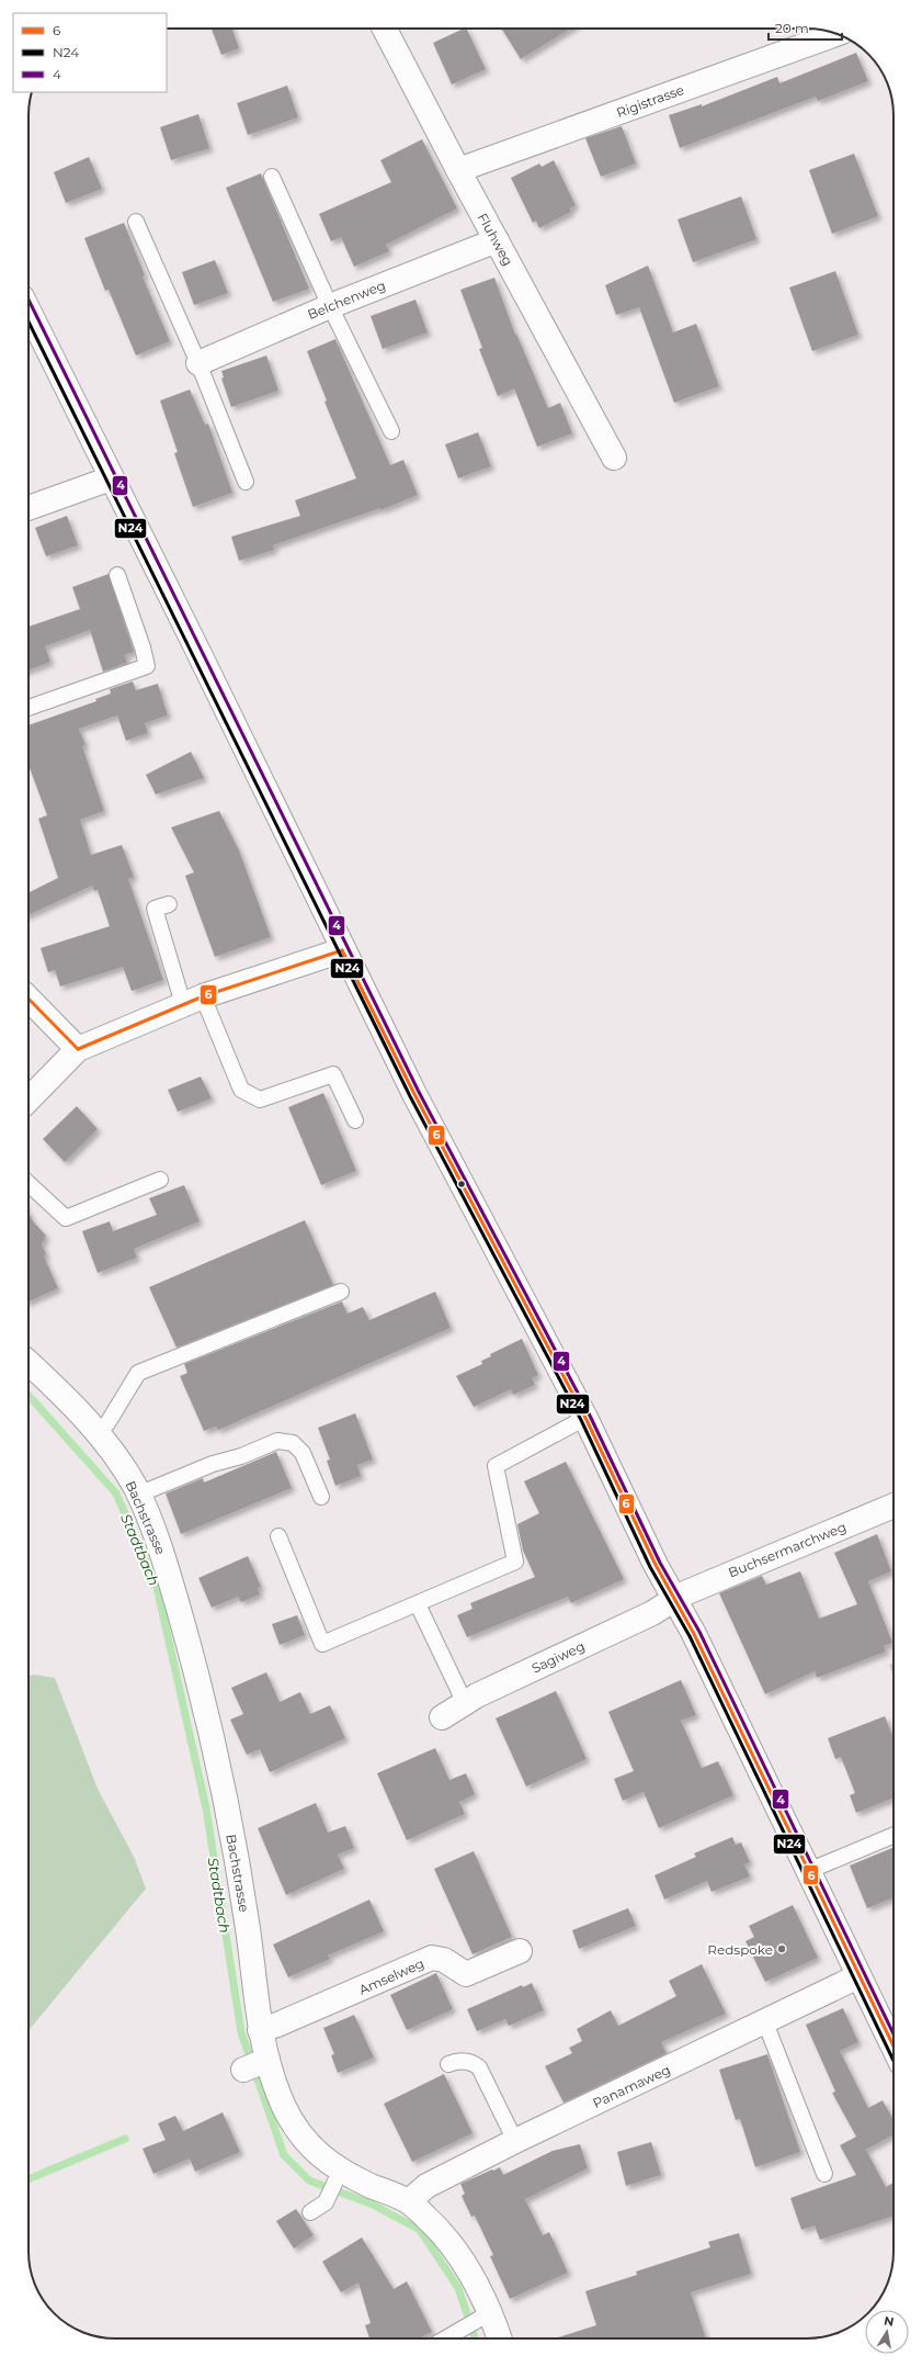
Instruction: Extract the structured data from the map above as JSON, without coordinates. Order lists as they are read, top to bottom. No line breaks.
{"streets":{"street":["Rigistrasse","Fluhweg","Belchenweg","Bachstrasse","Buchsermarchweg","Sagiweg","Amselweg","Panamaweg"]},"crossings":[["Rigistrasse","Fluhweg"],["Fluhweg","Belchenweg"],["Bachstrasse","Amselweg"],["Bachstrasse","Panamaweg"],["Buchsermarchweg","Sagiweg"]],"water":["Stadtbach"],"places":["Redspoke"],"lines":["transit line 4","transit line N24","transit line 6"],"legend":["6","N24","4"],"scale_bar":"20 m","north":"top"}
